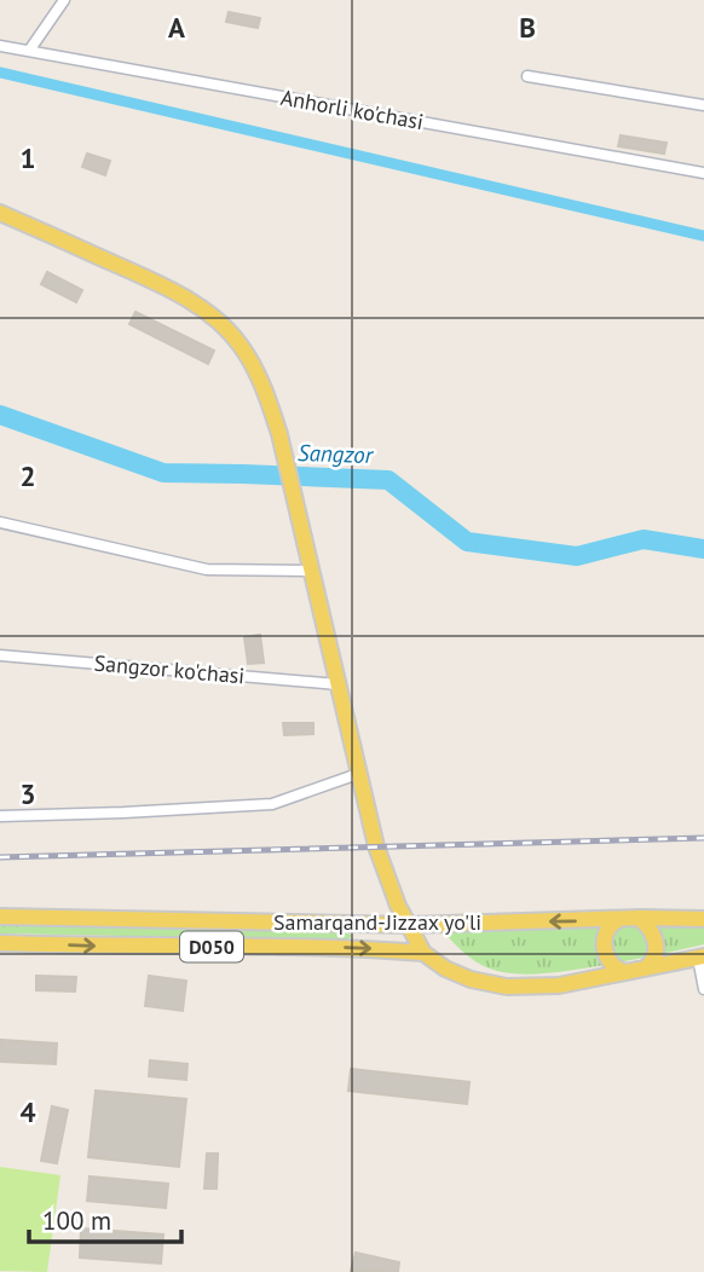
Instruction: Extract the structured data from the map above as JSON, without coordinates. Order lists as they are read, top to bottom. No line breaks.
{"streets":{"main road":["Samarqand-Jizzax yo'li","D050"],"street":["Anhorli ko'chasi","Sangzor ko'chasi"]},"crossings":[["Samarqand-Jizzax yo'li","D050"]],"water":["Sangzor"],"scale_bar":"100 m","grid":{"columns":["A","B"],"rows":["1","2","3","4"]}}
